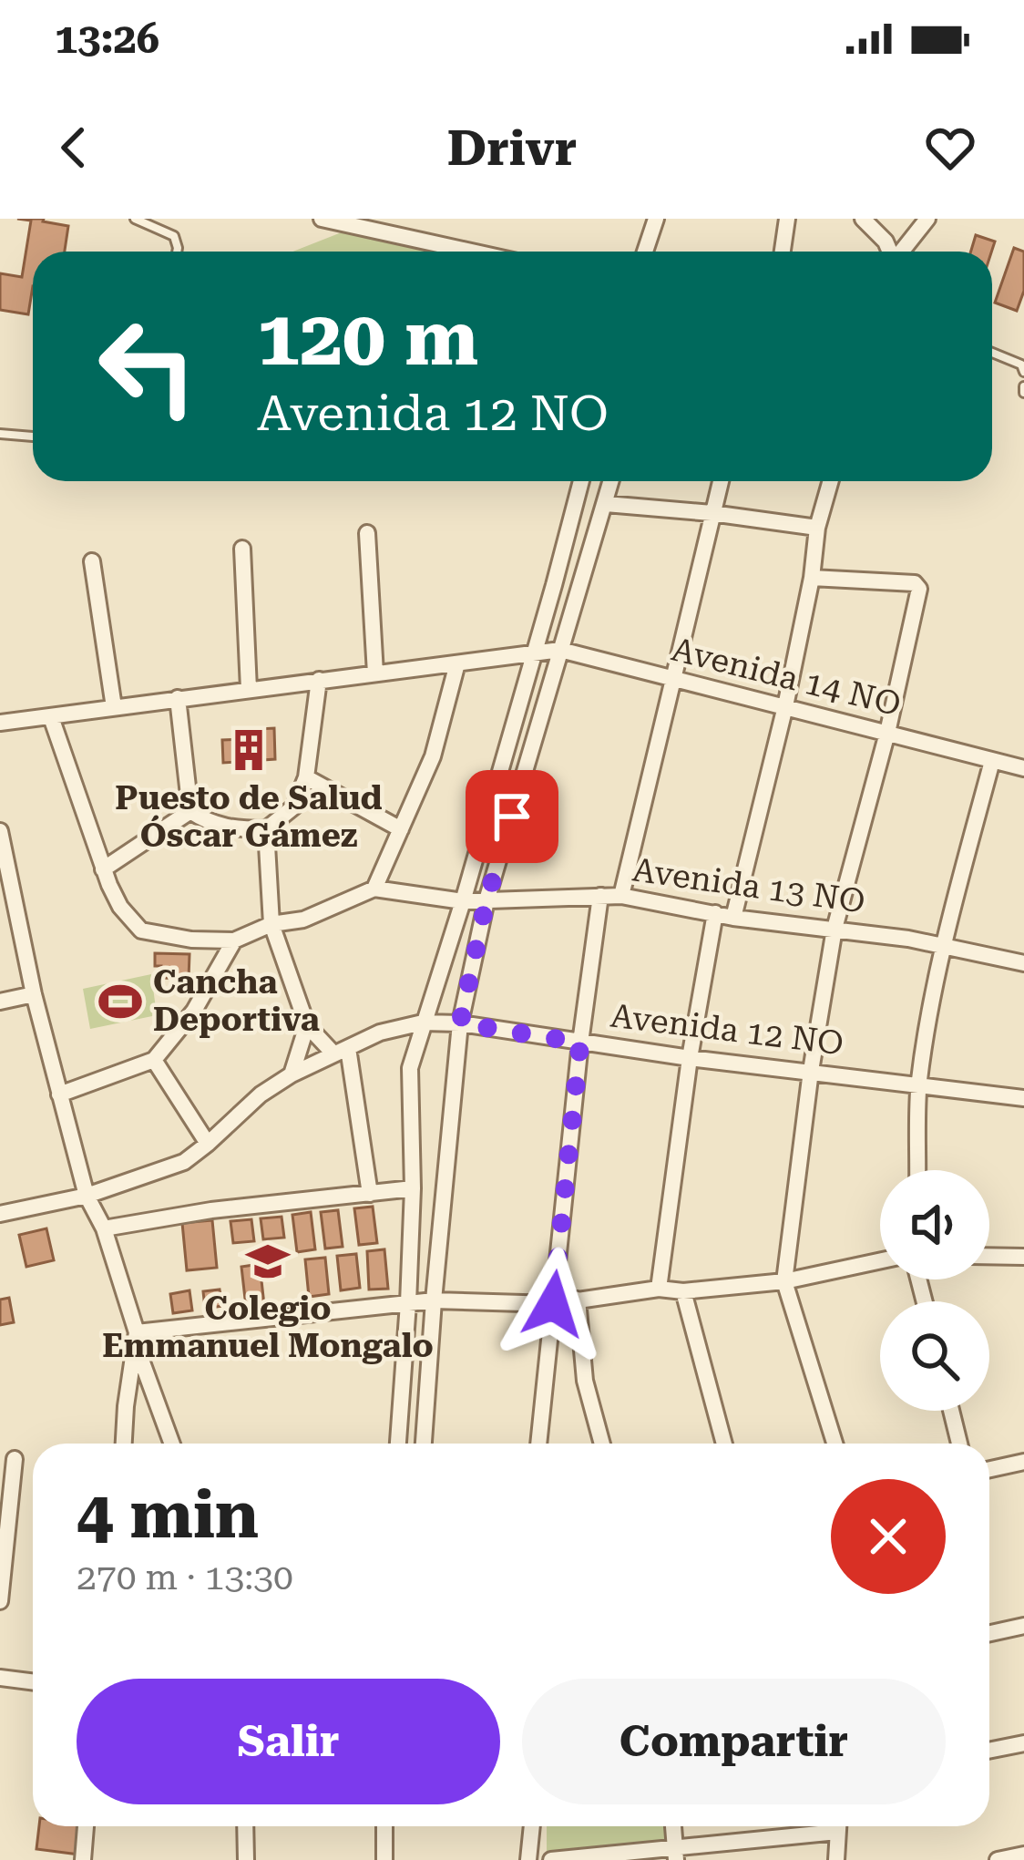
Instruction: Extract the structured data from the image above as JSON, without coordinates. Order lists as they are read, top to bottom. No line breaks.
{"streets":{"street":["Avenida 14 NO","Avenida 13 NO","Avenida 12 NO"]},"places":{"building":["Puesto de Salud Óscar Gámez"],"sports":["Cancha Deportiva"],"school or university":["Colegio Emmanuel Mongalo"]},"page":{"status":"13:26","header":"Drivr","turn":["120 m","Avenida 12 NO"],"heading":["4 min","270 m · 13:30"],"buttons":["Salir","Compartir"]}}
